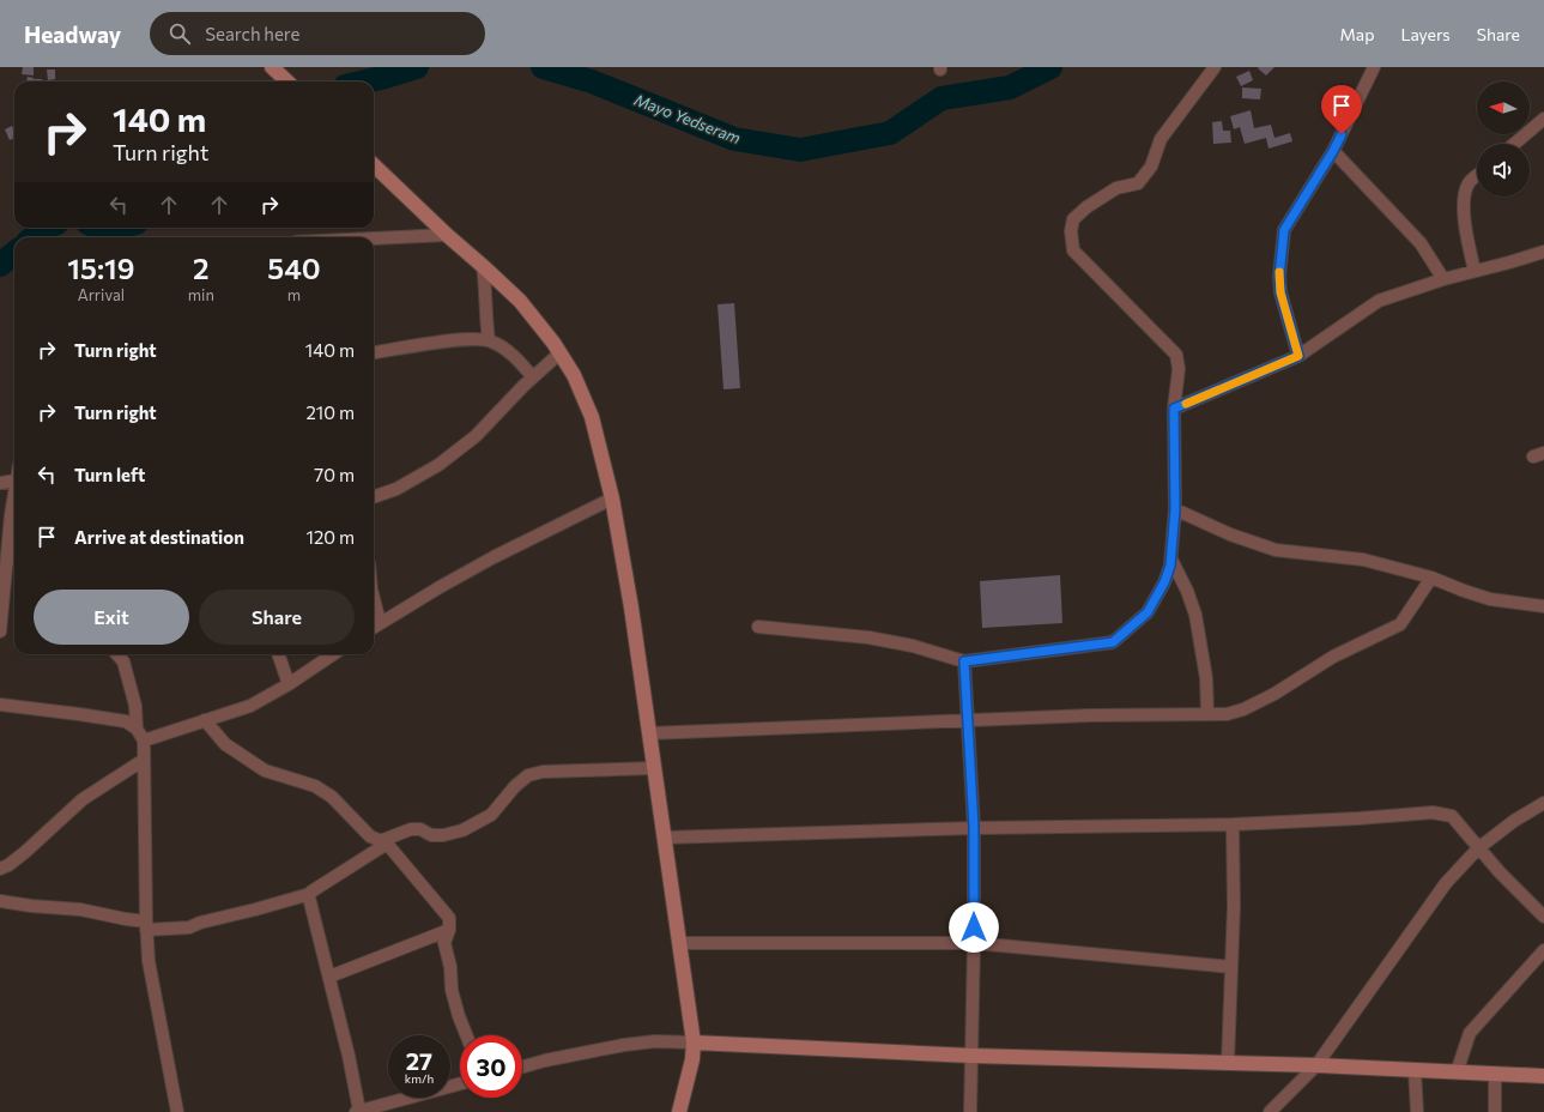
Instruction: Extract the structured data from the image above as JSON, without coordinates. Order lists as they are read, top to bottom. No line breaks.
{"water":["Mayo Yedseram"],"north":"left","page":{"header":"Headway","search":"Search here","nav":["Map","Layers","Share"],"turn":["140 m","Turn right"],"eta":["15:19","Arrival","2","min","540","m"],"list":[{"name":"Turn right","value":"140 m"},{"name":"Turn right","value":"210 m"},{"name":"Turn left","value":"70 m"},{"name":"Arrive at destination","value":"120 m"}],"buttons":["Exit","Share"],"speed":"27 km/h","limit":"30"}}
